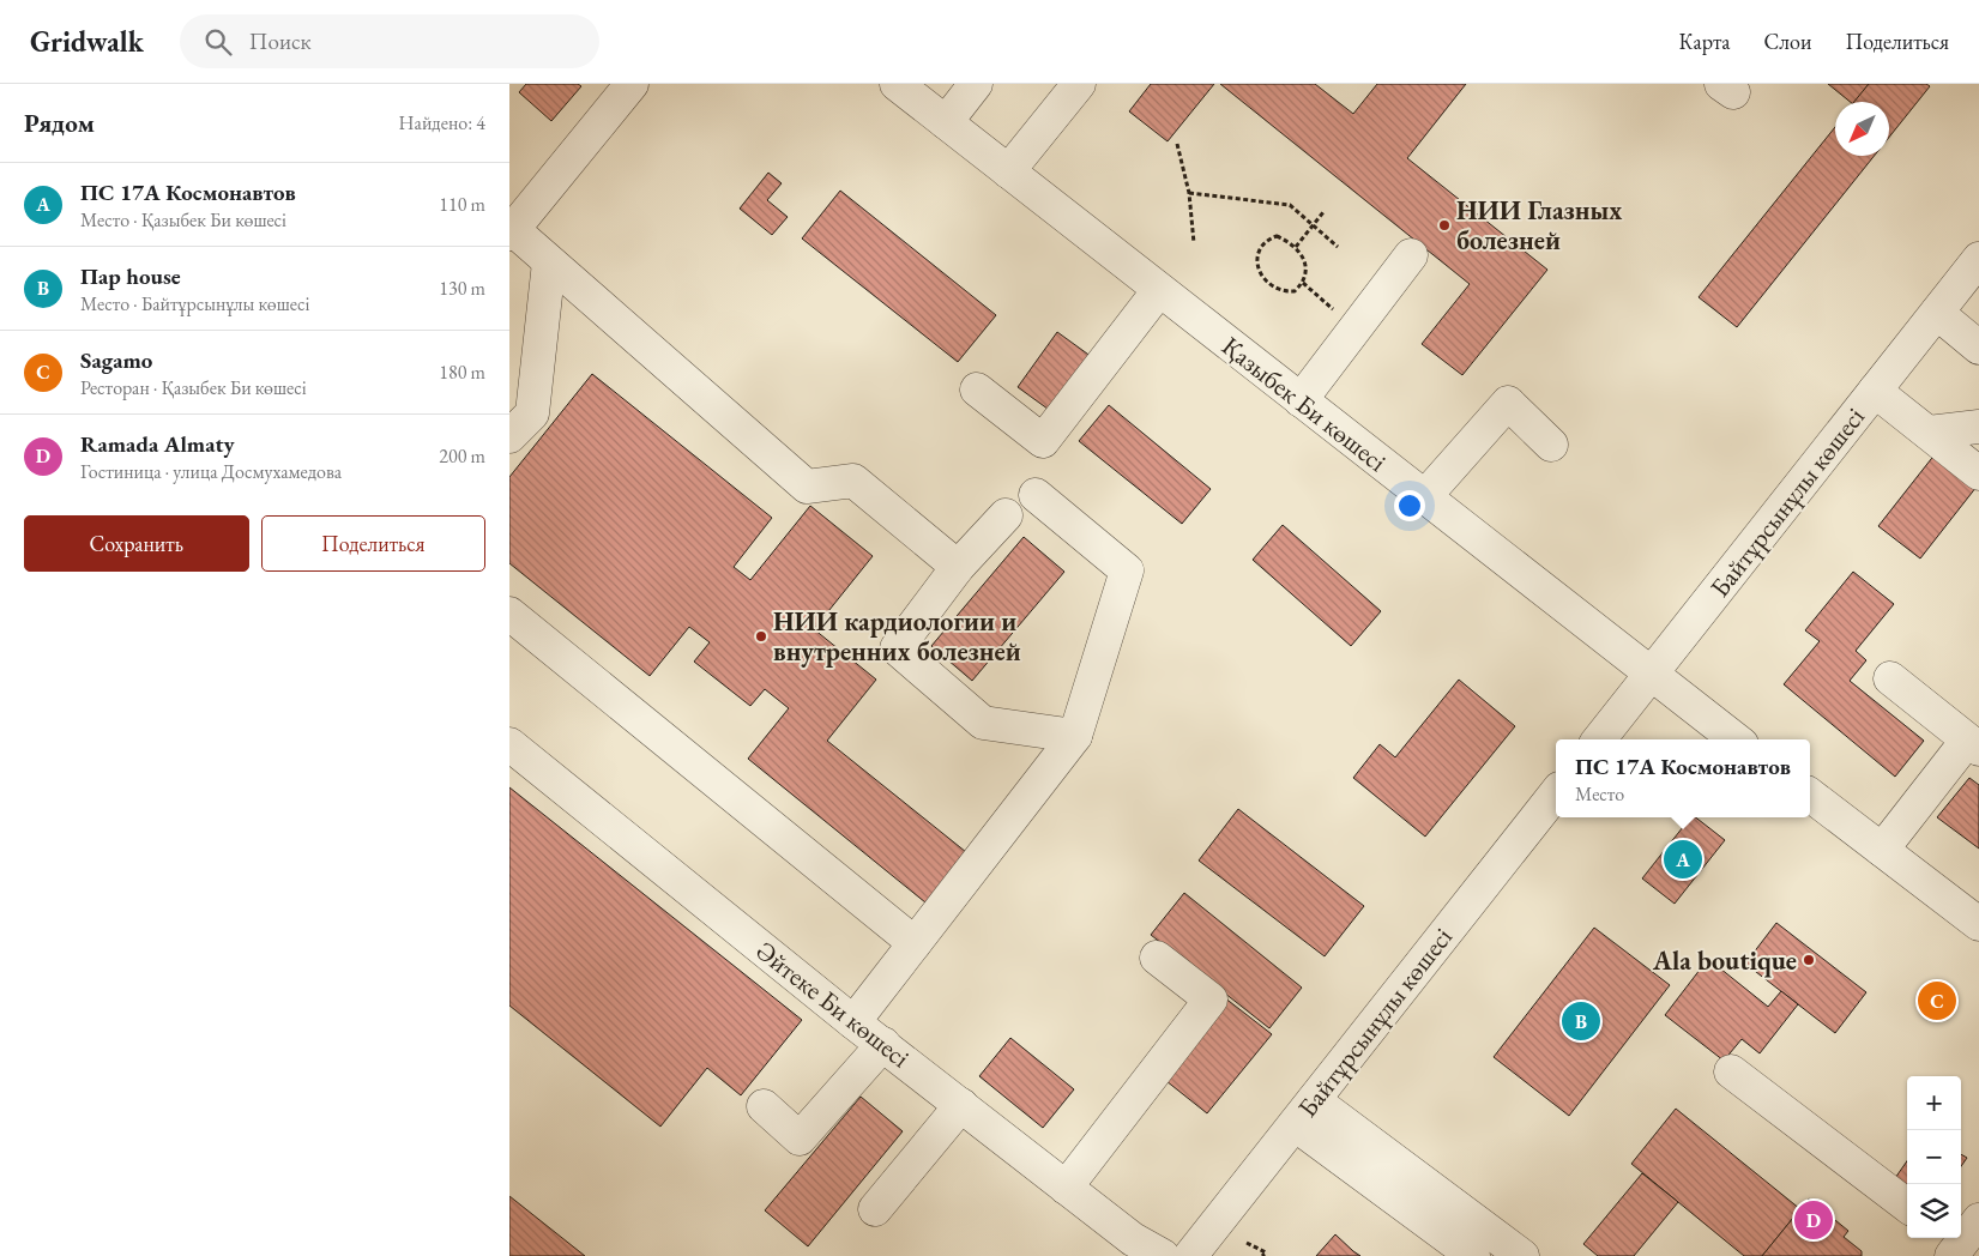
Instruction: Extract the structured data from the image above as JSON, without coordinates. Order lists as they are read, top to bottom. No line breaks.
{"streets":{"street":["Қазыбек Би көшесі","Байтұрсынұлы көшесі","Әйтеке Би көшесі"]},"crossings":[["Қазыбек Би көшесі","Байтұрсынұлы көшесі"]],"places":["НИИ Глазных болезней","НИИ кардиологии и внутренних болезней","Ala boutique"],"north":"bottom left","page":{"header":"Gridwalk","search":"Поиск","nav":["Карта","Слои","Поделиться"],"heading":["Рядом","Найдено: 4"],"list":[{"mark":"A","name":"ПС 17А Космонавтов","note":"Место · Қазыбек Би көшесі","value":"110 m"},{"mark":"B","name":"Пар house","note":"Место · Байтұрсынұлы көшесі","value":"130 m"},{"mark":"C","name":"Sagamo","note":"Ресторан · Қазыбек Би көшесі","value":"180 m"},{"mark":"D","name":"Ramada Almaty","note":"Гостиница · улица Досмухамедова","value":"200 m"}],"buttons":["Сохранить","Поделиться"],"popup":["ПС 17А Космонавтов","Место"],"pins":["A","C","B","D"],"map_buttons":["+","−"]}}
